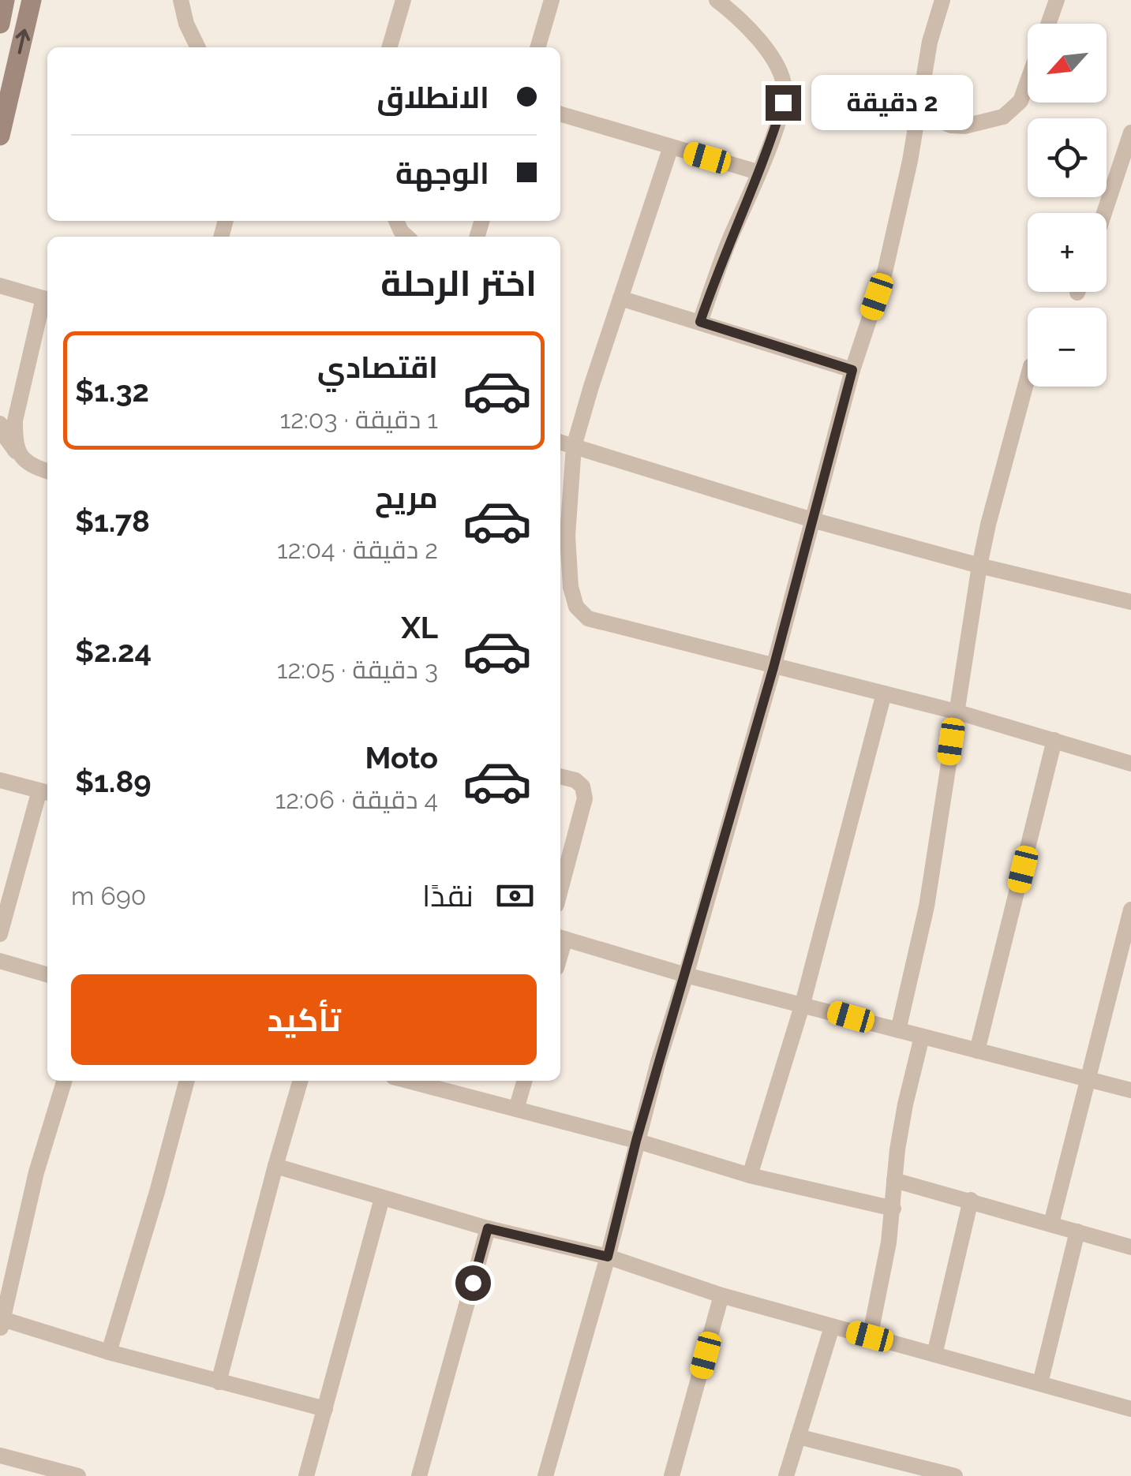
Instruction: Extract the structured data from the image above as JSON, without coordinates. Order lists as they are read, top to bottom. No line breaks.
{"north":"bottom left","page":{"map_buttons":["+","−"],"banner":["الانطلاق","الوجهة"],"bubble":"2 دقيقة","heading":"اختر الرحلة","list":[{"name":"اقتصادي","note":"1 دقيقة · 12:03","value":"$1.32"},{"name":"مريح","note":"2 دقيقة · 12:04","value":"$1.78"},{"name":"XL","note":"3 دقيقة · 12:05","value":"$2.24"},{"name":"Moto","note":"4 دقيقة · 12:06","value":"$1.89"}],"pay":["نقدًا","690 m"],"buttons":"تأكيد"}}
